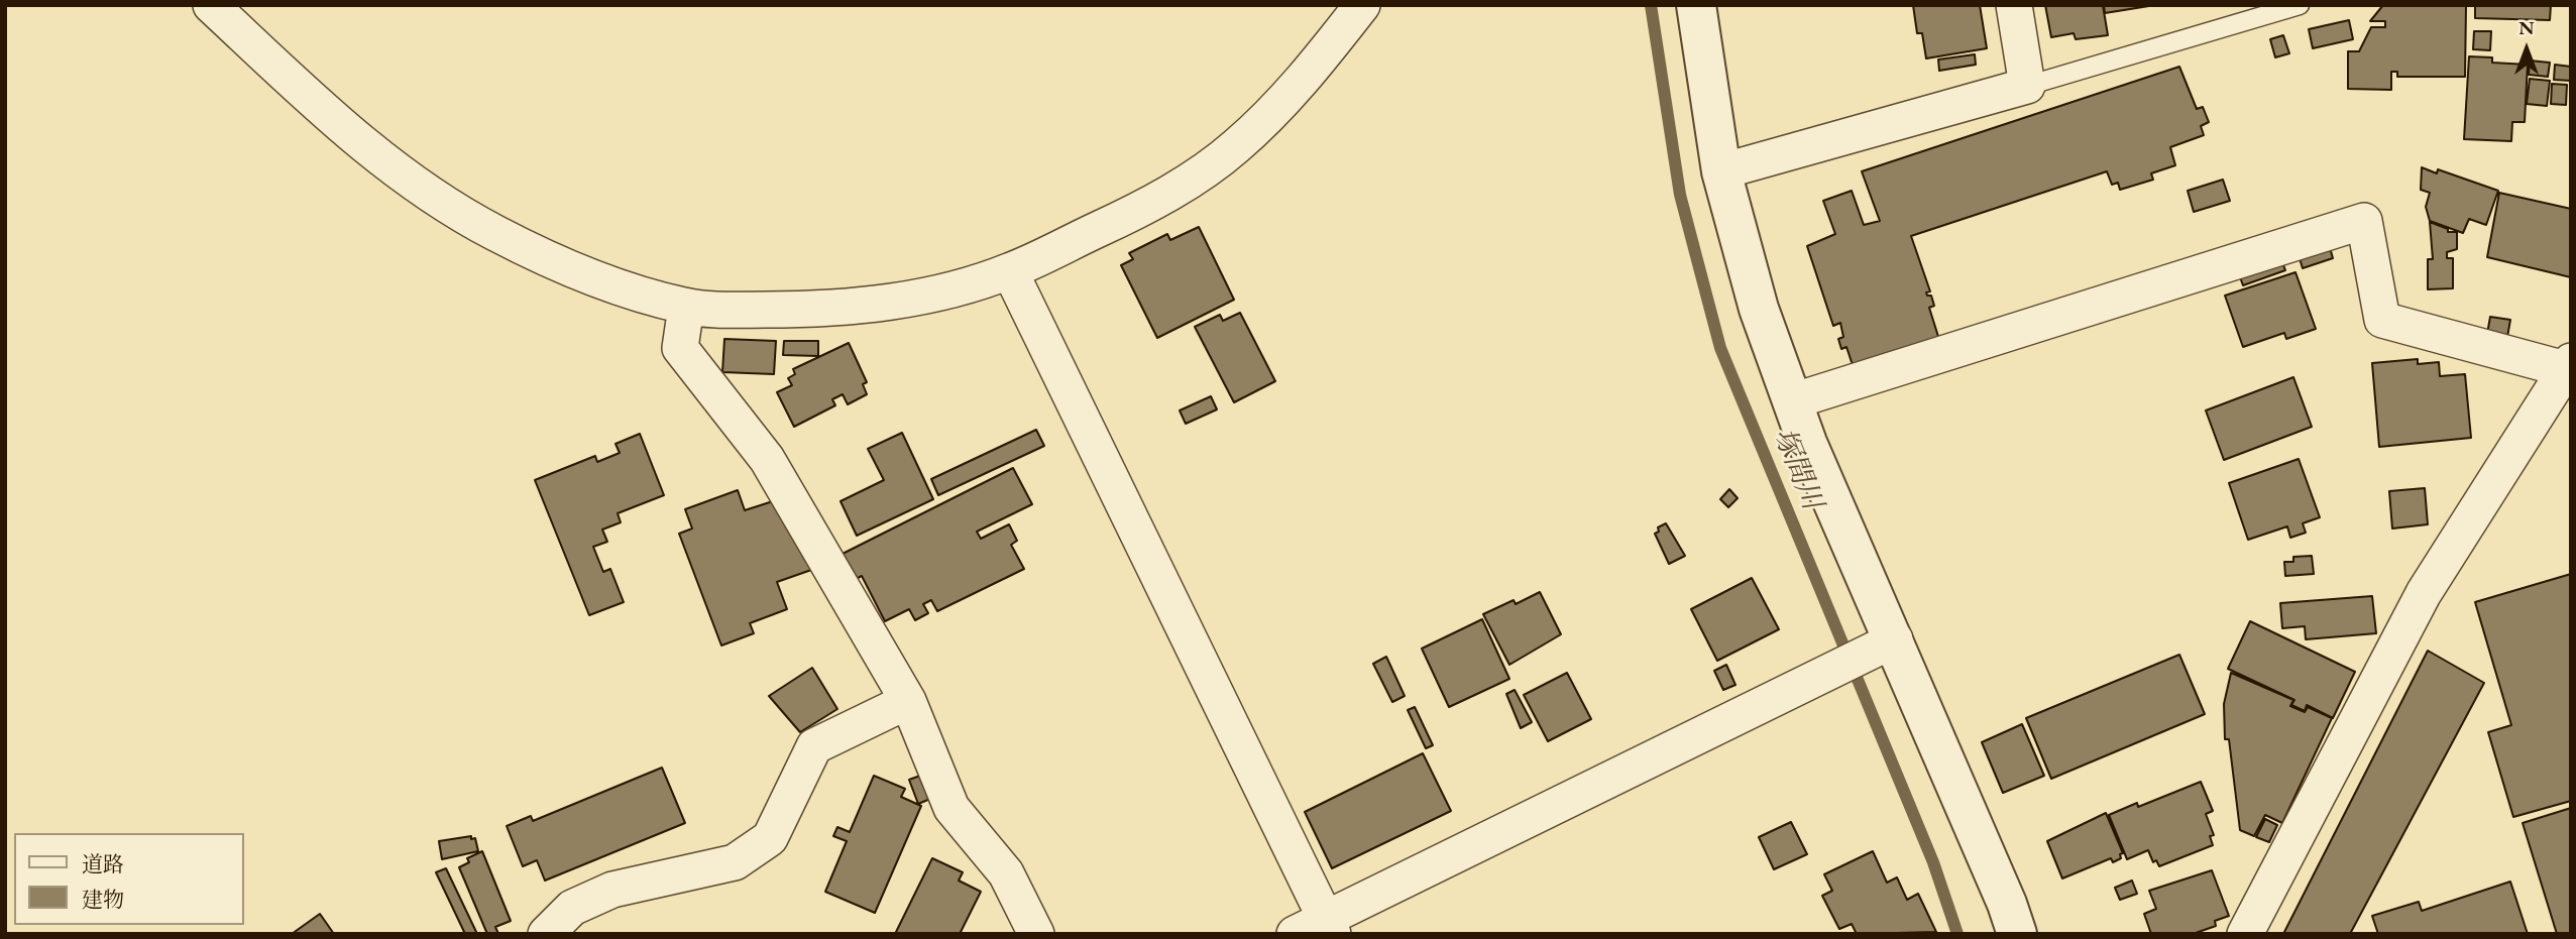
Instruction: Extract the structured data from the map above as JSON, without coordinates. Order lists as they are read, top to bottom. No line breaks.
{"water":["塚間川"],"legend":["道路","建物"],"north":"top"}
